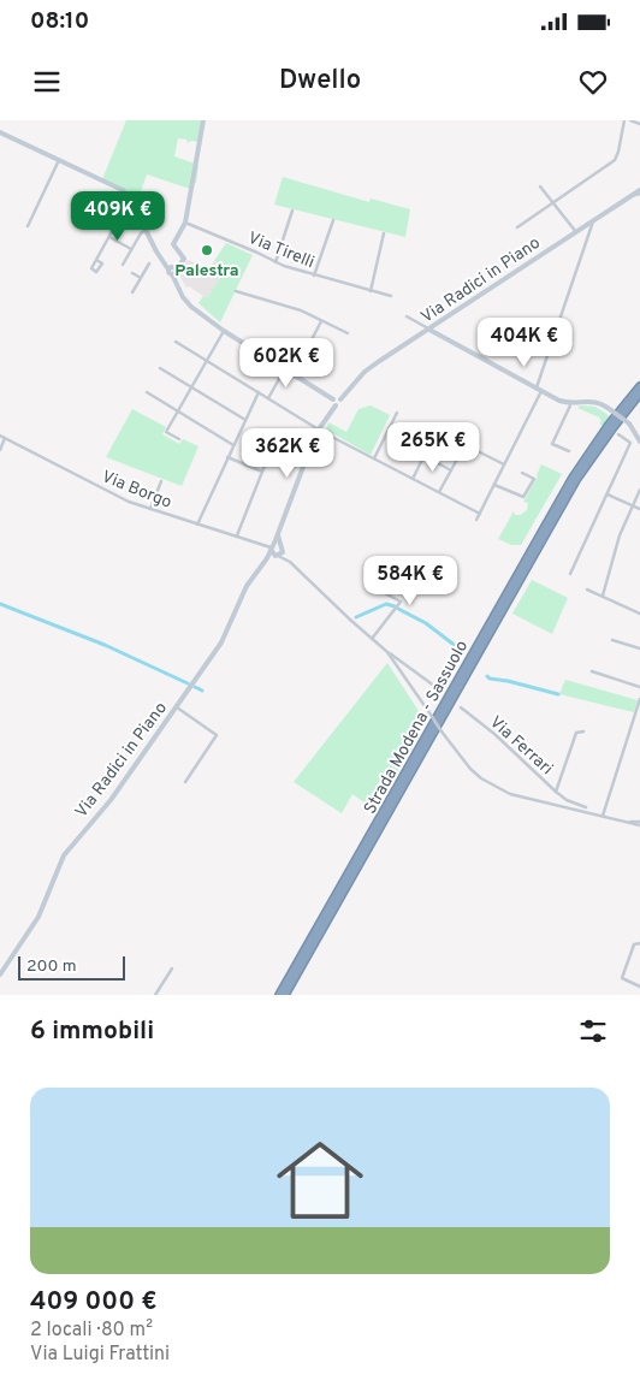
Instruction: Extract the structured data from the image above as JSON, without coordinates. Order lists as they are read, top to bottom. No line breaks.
{"streets":{"highway":["Strada Modena - Sassuolo"],"street":["Via Tirelli","Via Radici in Piano","Via Borgo","Via Ferrari"]},"crossings":[["Via Radici in Piano","Via Borgo"],["Via Radici in Piano","Via Ferrari"]],"places":["Palestra"],"scale_bar":"200 m","page":{"status":"08:10","header":"Dwello","price":["409K €","404K €","602K €","265K €","362K €","584K €"],"scale":"200 m","heading":"6 immobili","list":[{"name":"409 000 €","note":"2 locali · 80 m² · Via Luigi Frattini"}]}}
